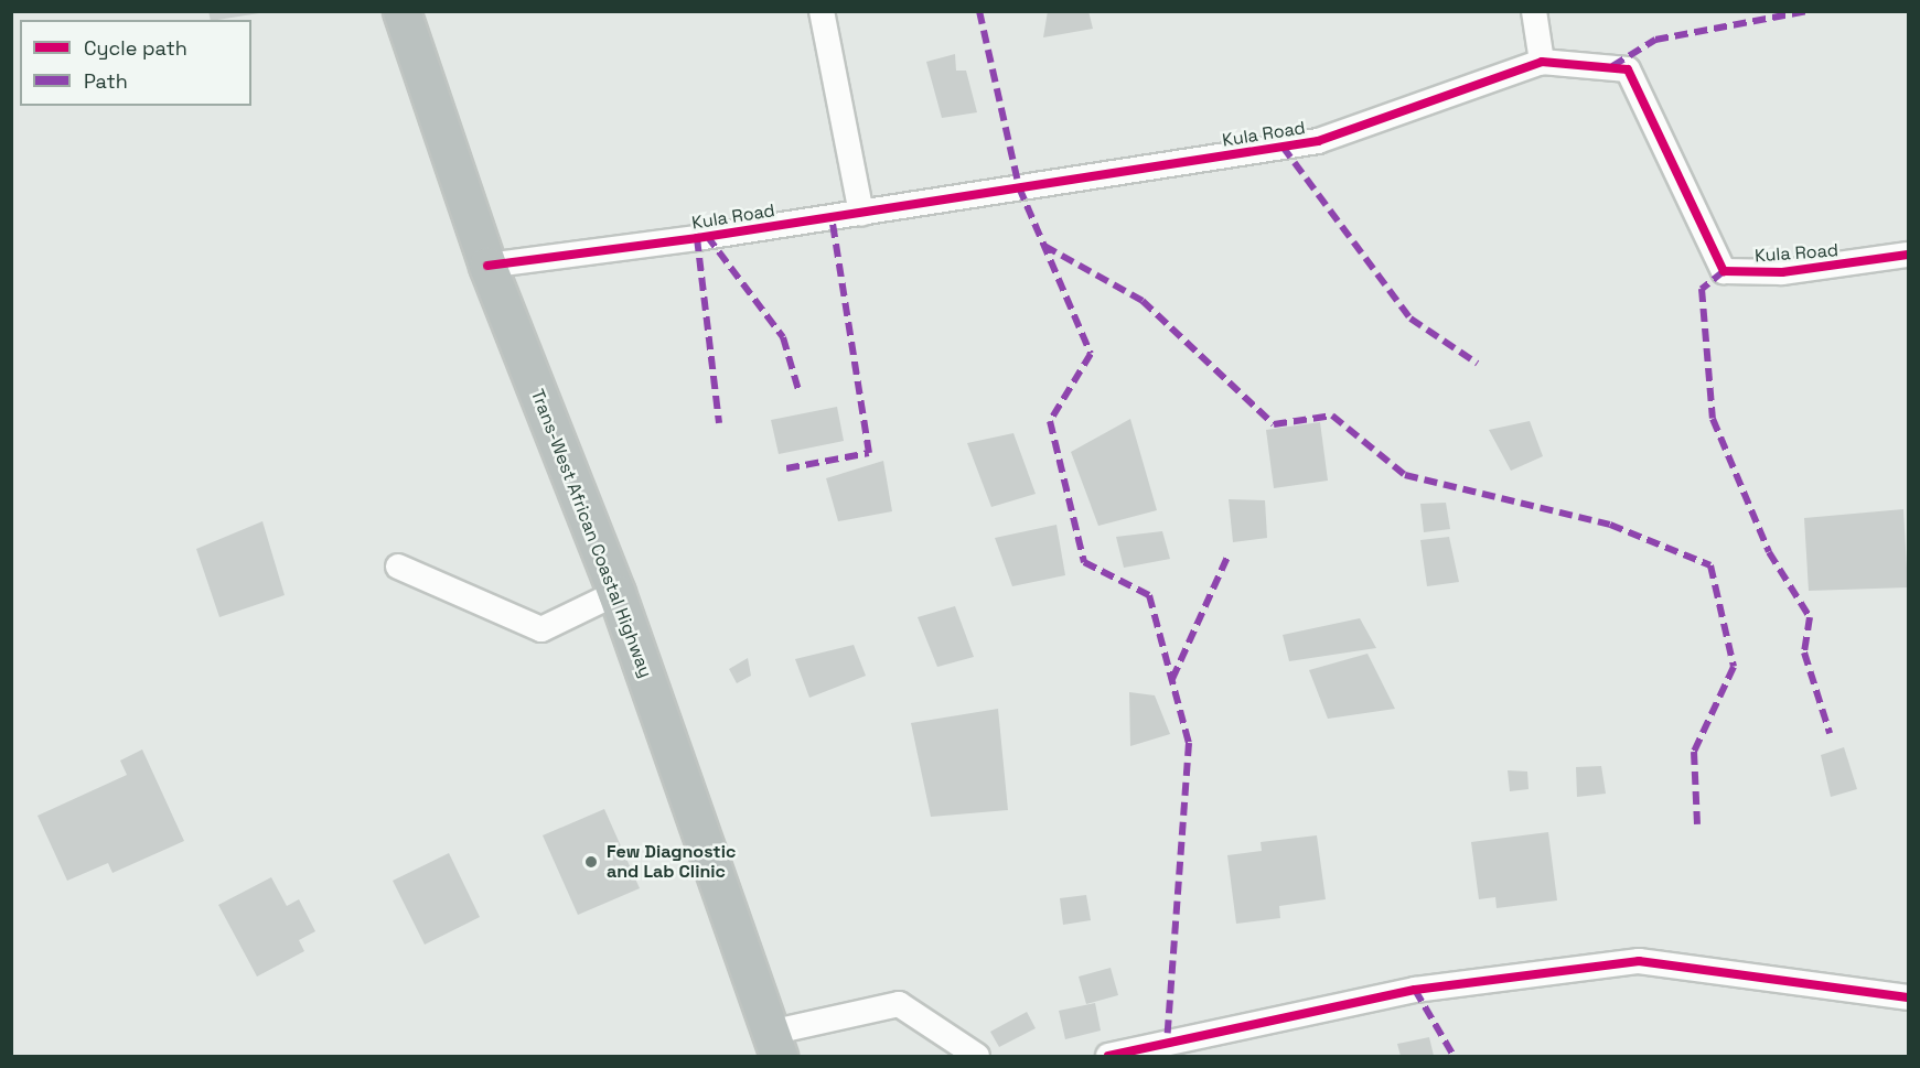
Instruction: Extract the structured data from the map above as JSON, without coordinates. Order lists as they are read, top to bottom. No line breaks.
{"streets":{"highway":["Trans-West African Coastal Highway"],"street":["Kula Road"]},"crossings":[["Kula Road","Trans-West African Coastal Highway"]],"places":["Few Diagnostic and Lab Clinic"],"legend":["Cycle path","Path"]}
